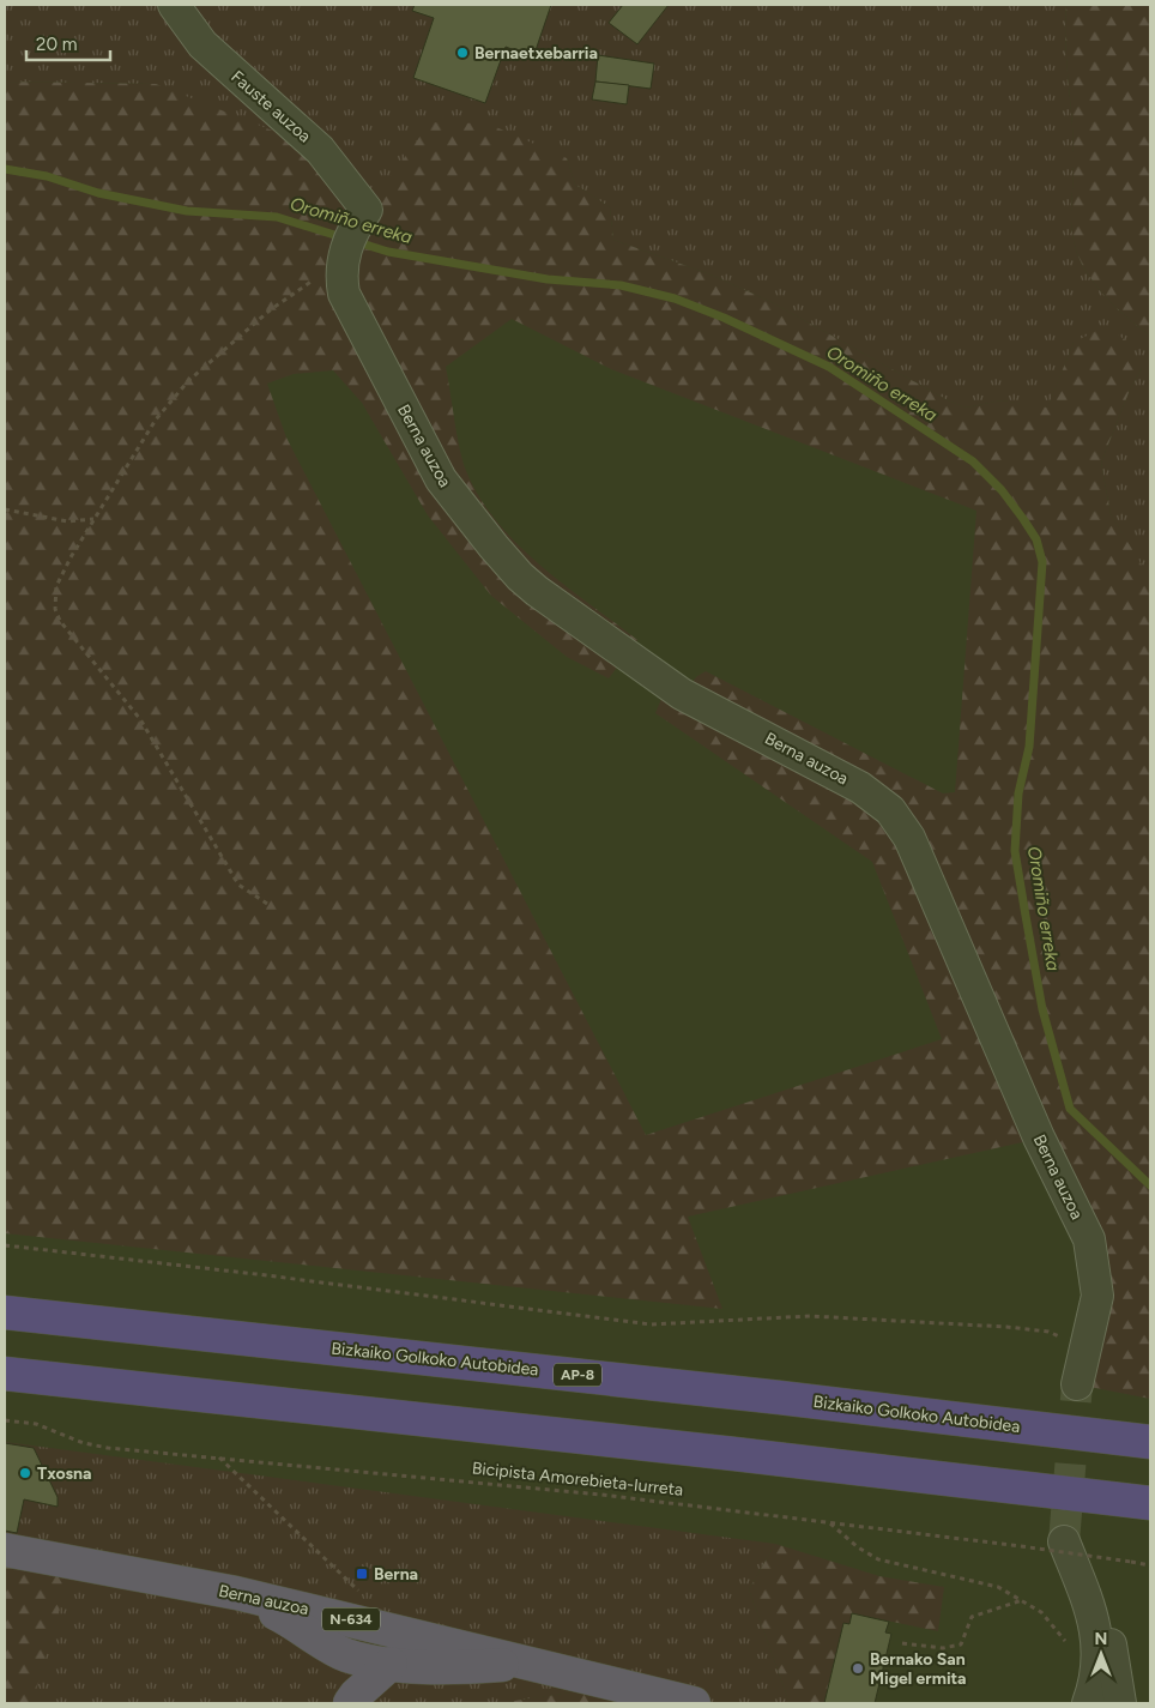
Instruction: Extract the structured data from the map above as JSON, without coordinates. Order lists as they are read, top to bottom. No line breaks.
{"streets":{"highway":["Berna auzoa","Bizkaiko Golkoko Autobidea","AP-8","N-634"],"street":["Fauste auzoa"],"path":["Bicipista Amorebieta-Iurreta"]},"crossings":[["Fauste auzoa","Berna auzoa"]],"water":["Oromiño erreka"],"places":{"other":["Bernaetxebarria","Txosna","Bernako San Migel ermita"],"transit":["Berna"]},"scale_bar":"20 m","north":"top"}
